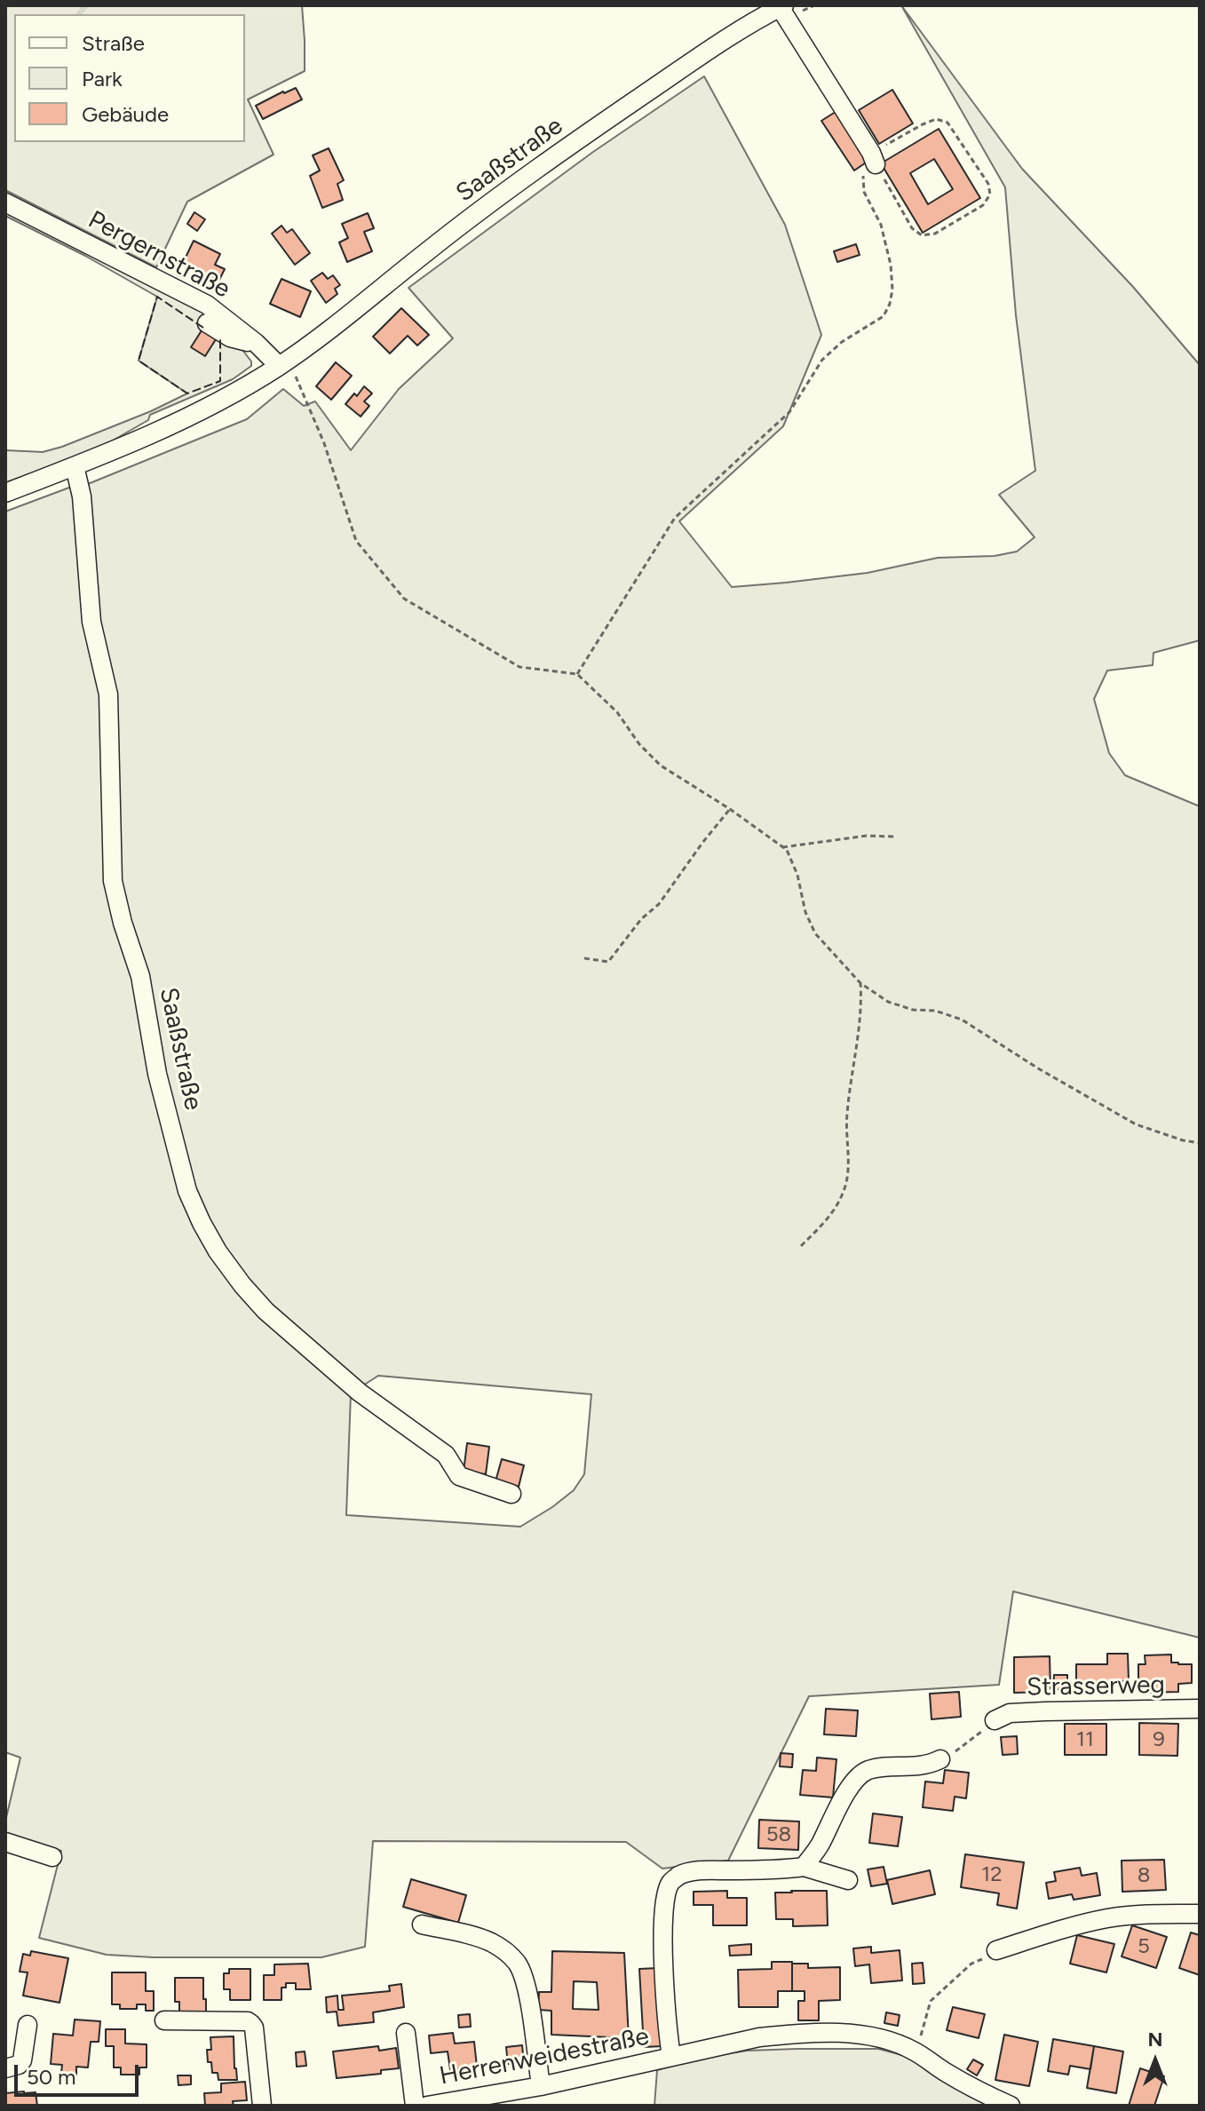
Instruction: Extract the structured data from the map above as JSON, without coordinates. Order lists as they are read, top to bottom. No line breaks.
{"streets":{"street":["Saaßstraße","Pergernstraße","Strasserweg","Herrenweidestraße"]},"crossings":[["Saaßstraße","Pergernstraße"]],"house_numbers":["11","9","58","12","8","5"],"legend":["Straße","Park","Gebäude"],"scale_bar":"50 m","north":"top"}
